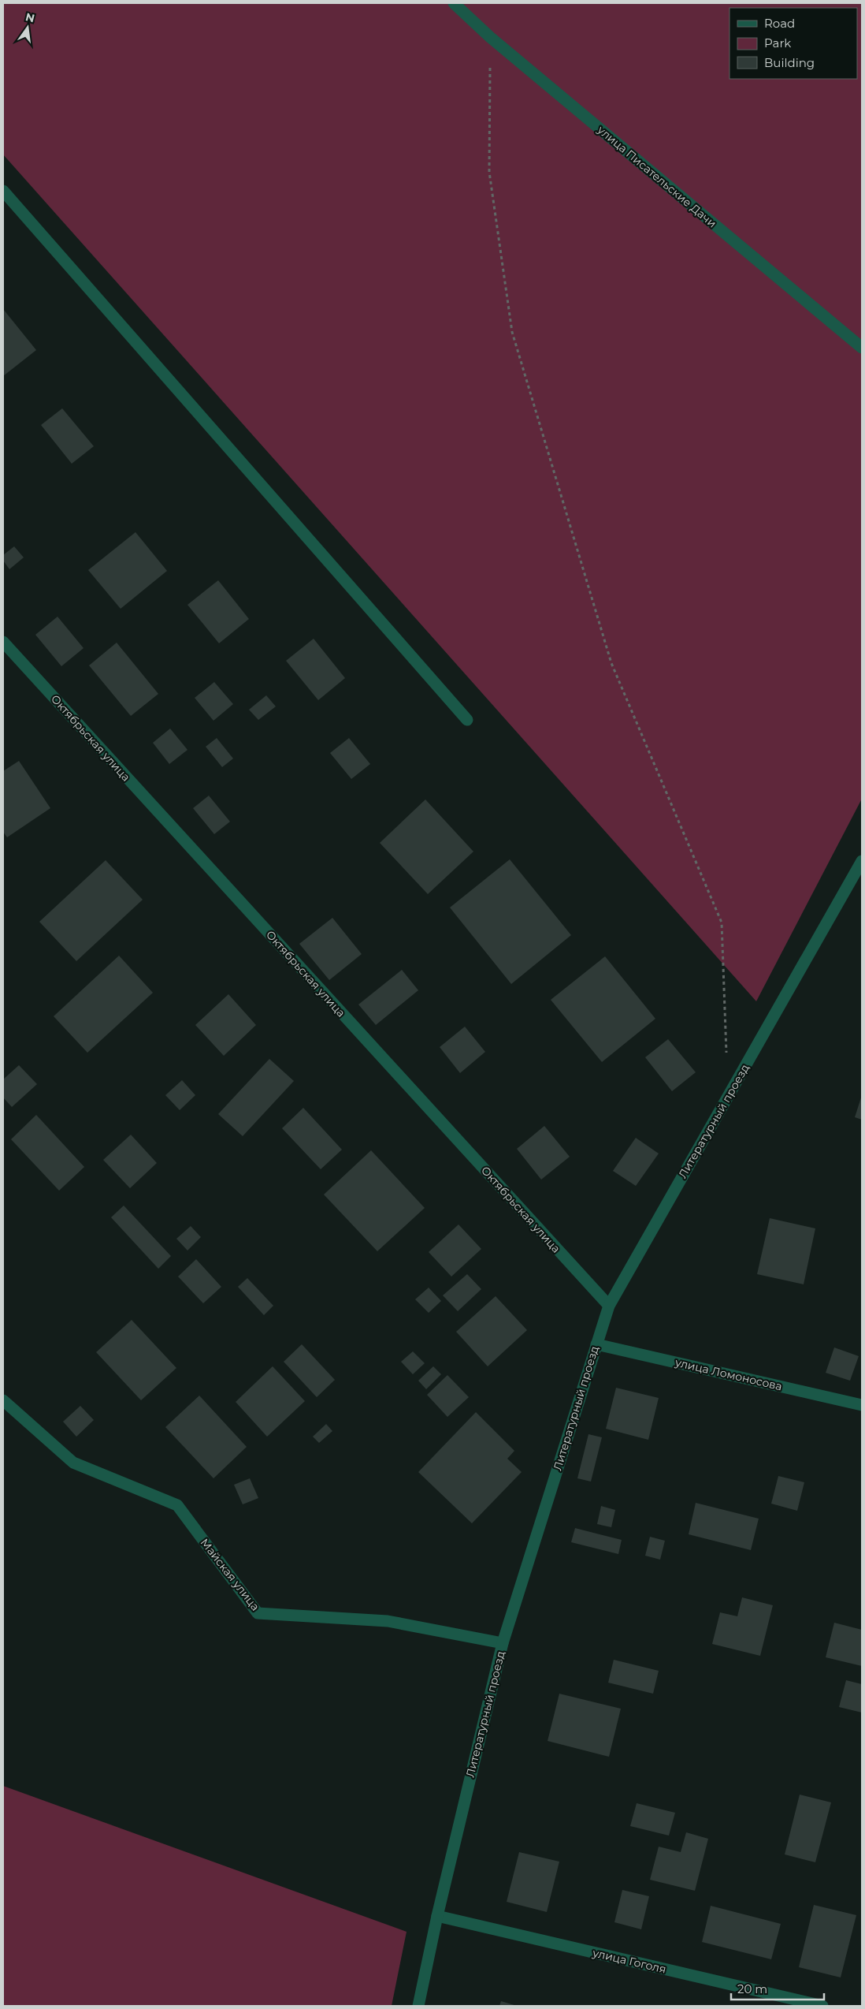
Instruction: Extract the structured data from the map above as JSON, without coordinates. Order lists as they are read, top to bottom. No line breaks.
{"streets":{"street":["улица Писательские Дачи","Октябрьская улица","Литературный проезд","улица Ломоносова","Майская улица","улица Гоголя"]},"crossings":[["Октябрьская улица","Литературный проезд"],["Литературный проезд","улица Ломоносова"],["Литературный проезд","Майская улица"],["Литературный проезд","улица Гоголя"]],"legend":["Road","Park","Building"],"scale_bar":"20 m","north":"top"}
